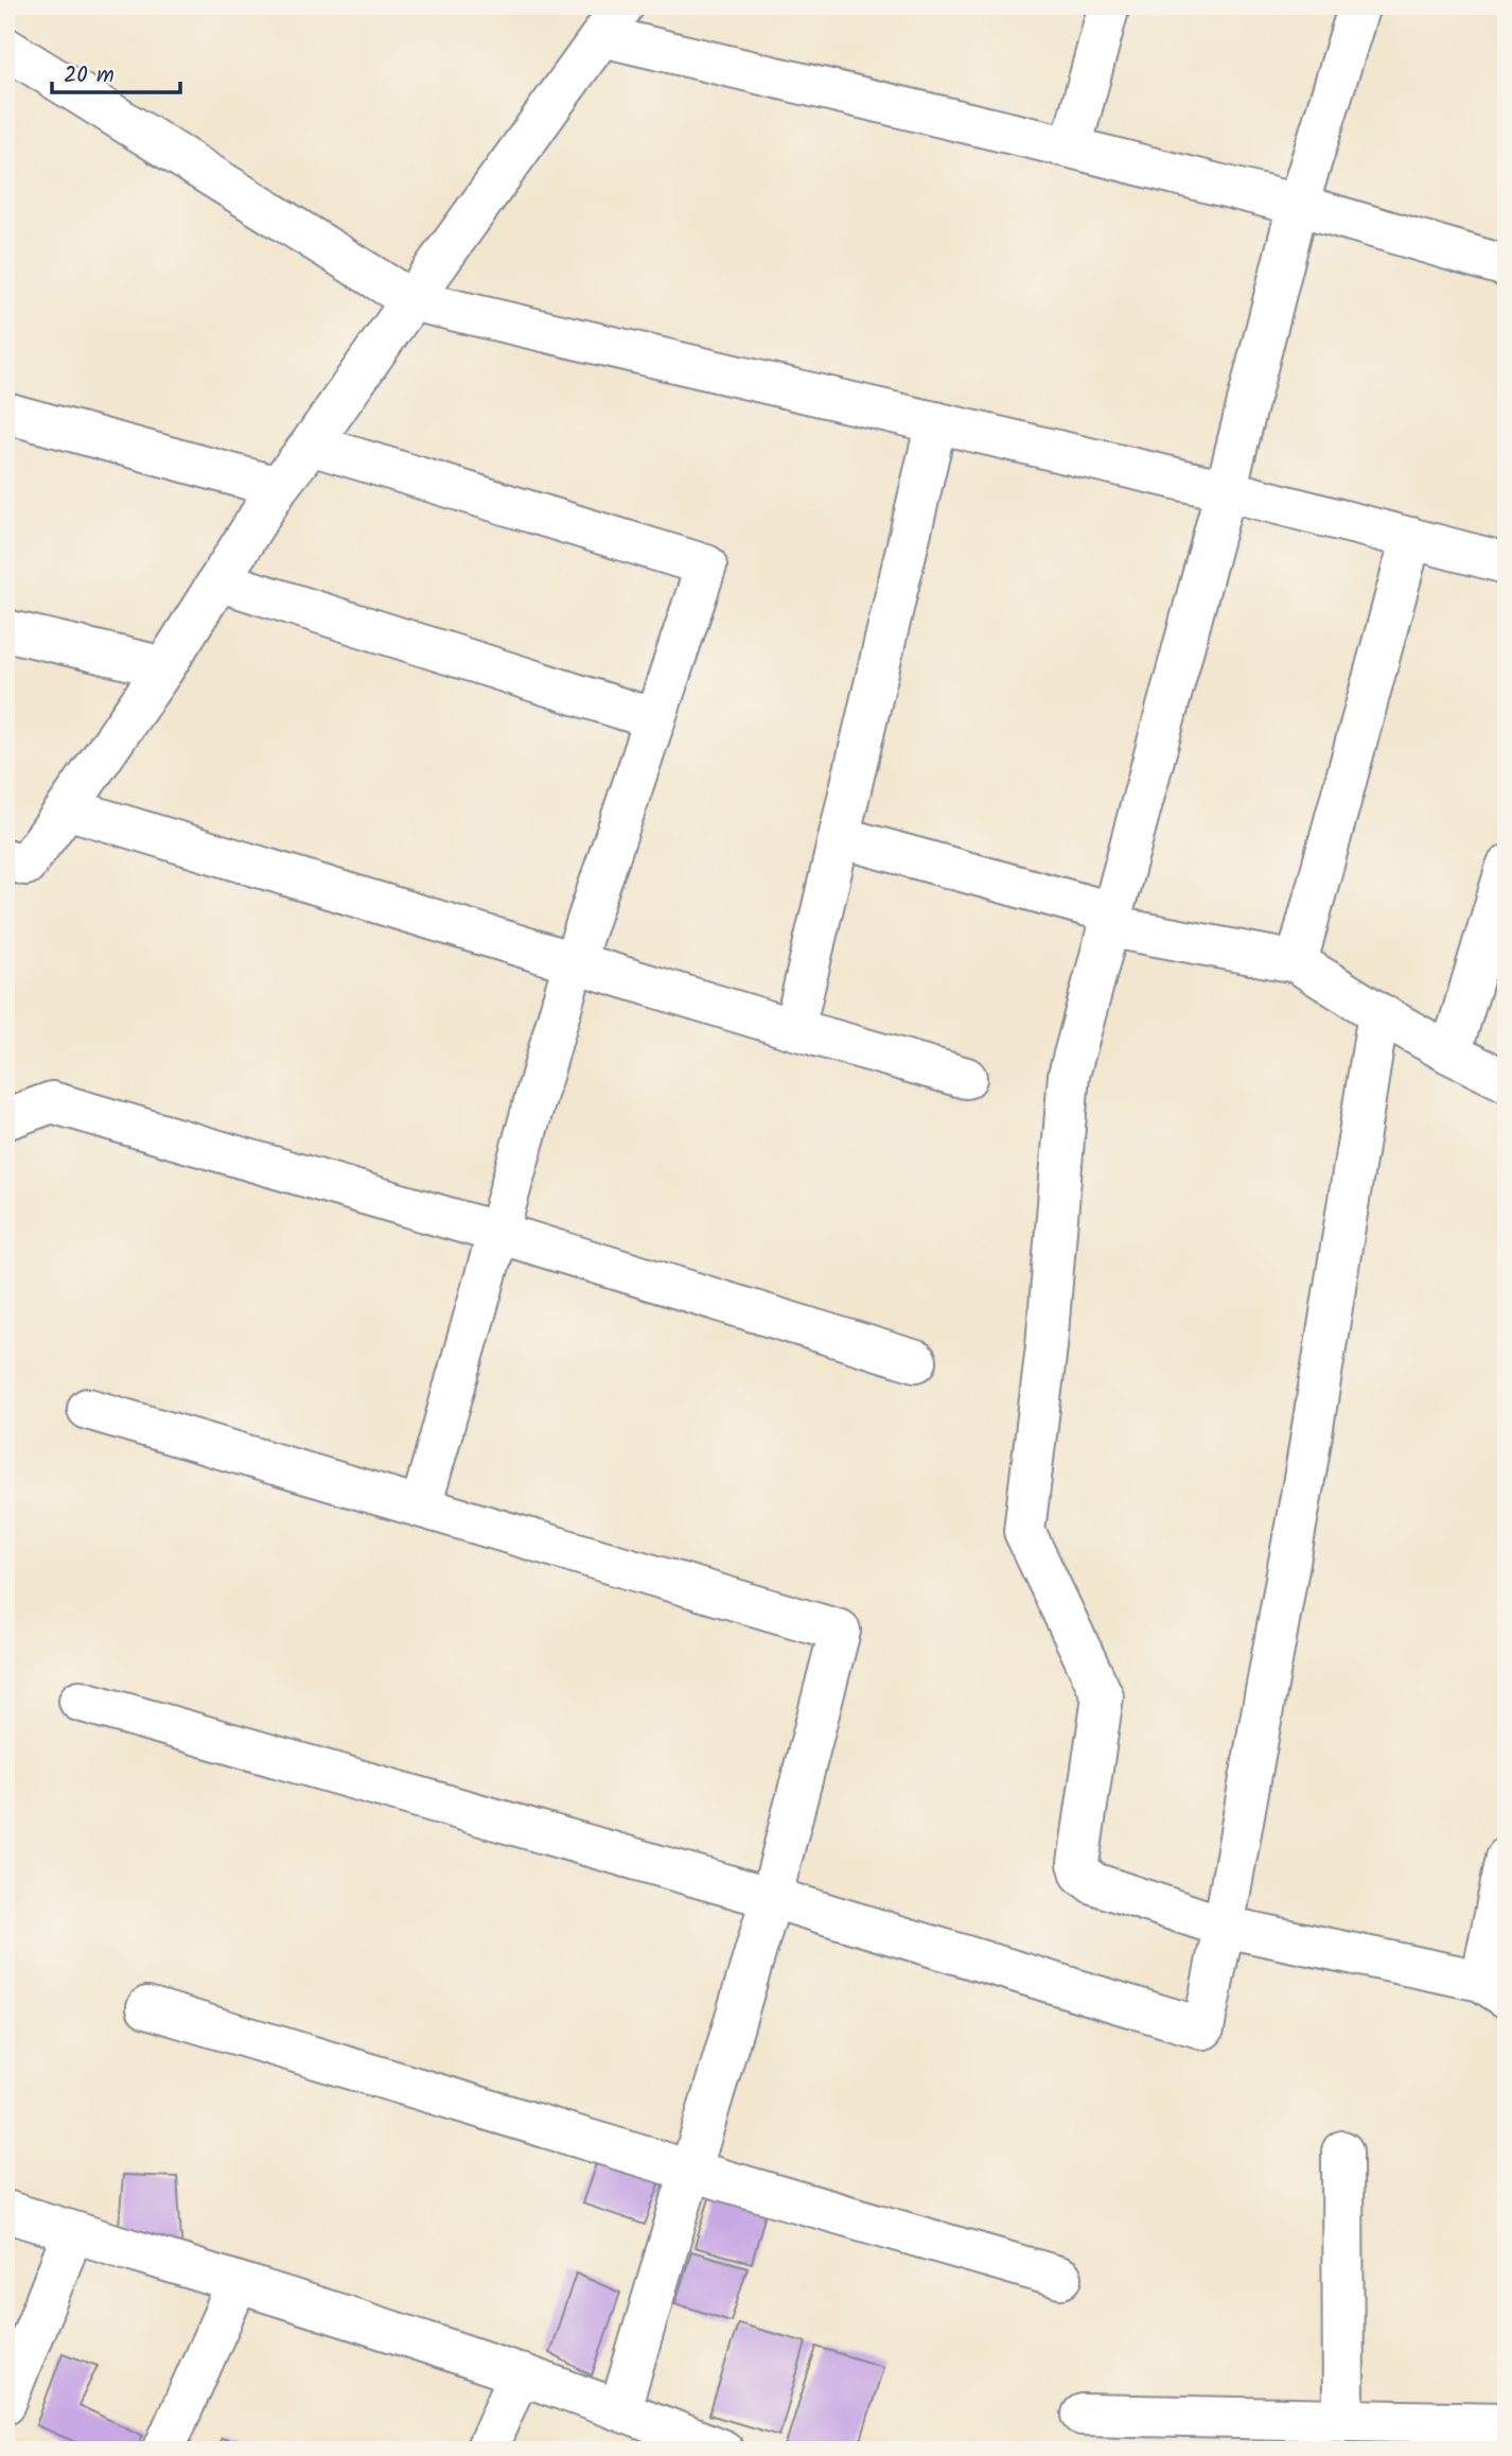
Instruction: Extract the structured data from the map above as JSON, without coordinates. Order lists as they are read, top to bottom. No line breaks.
{"scale_bar":"20 m"}
